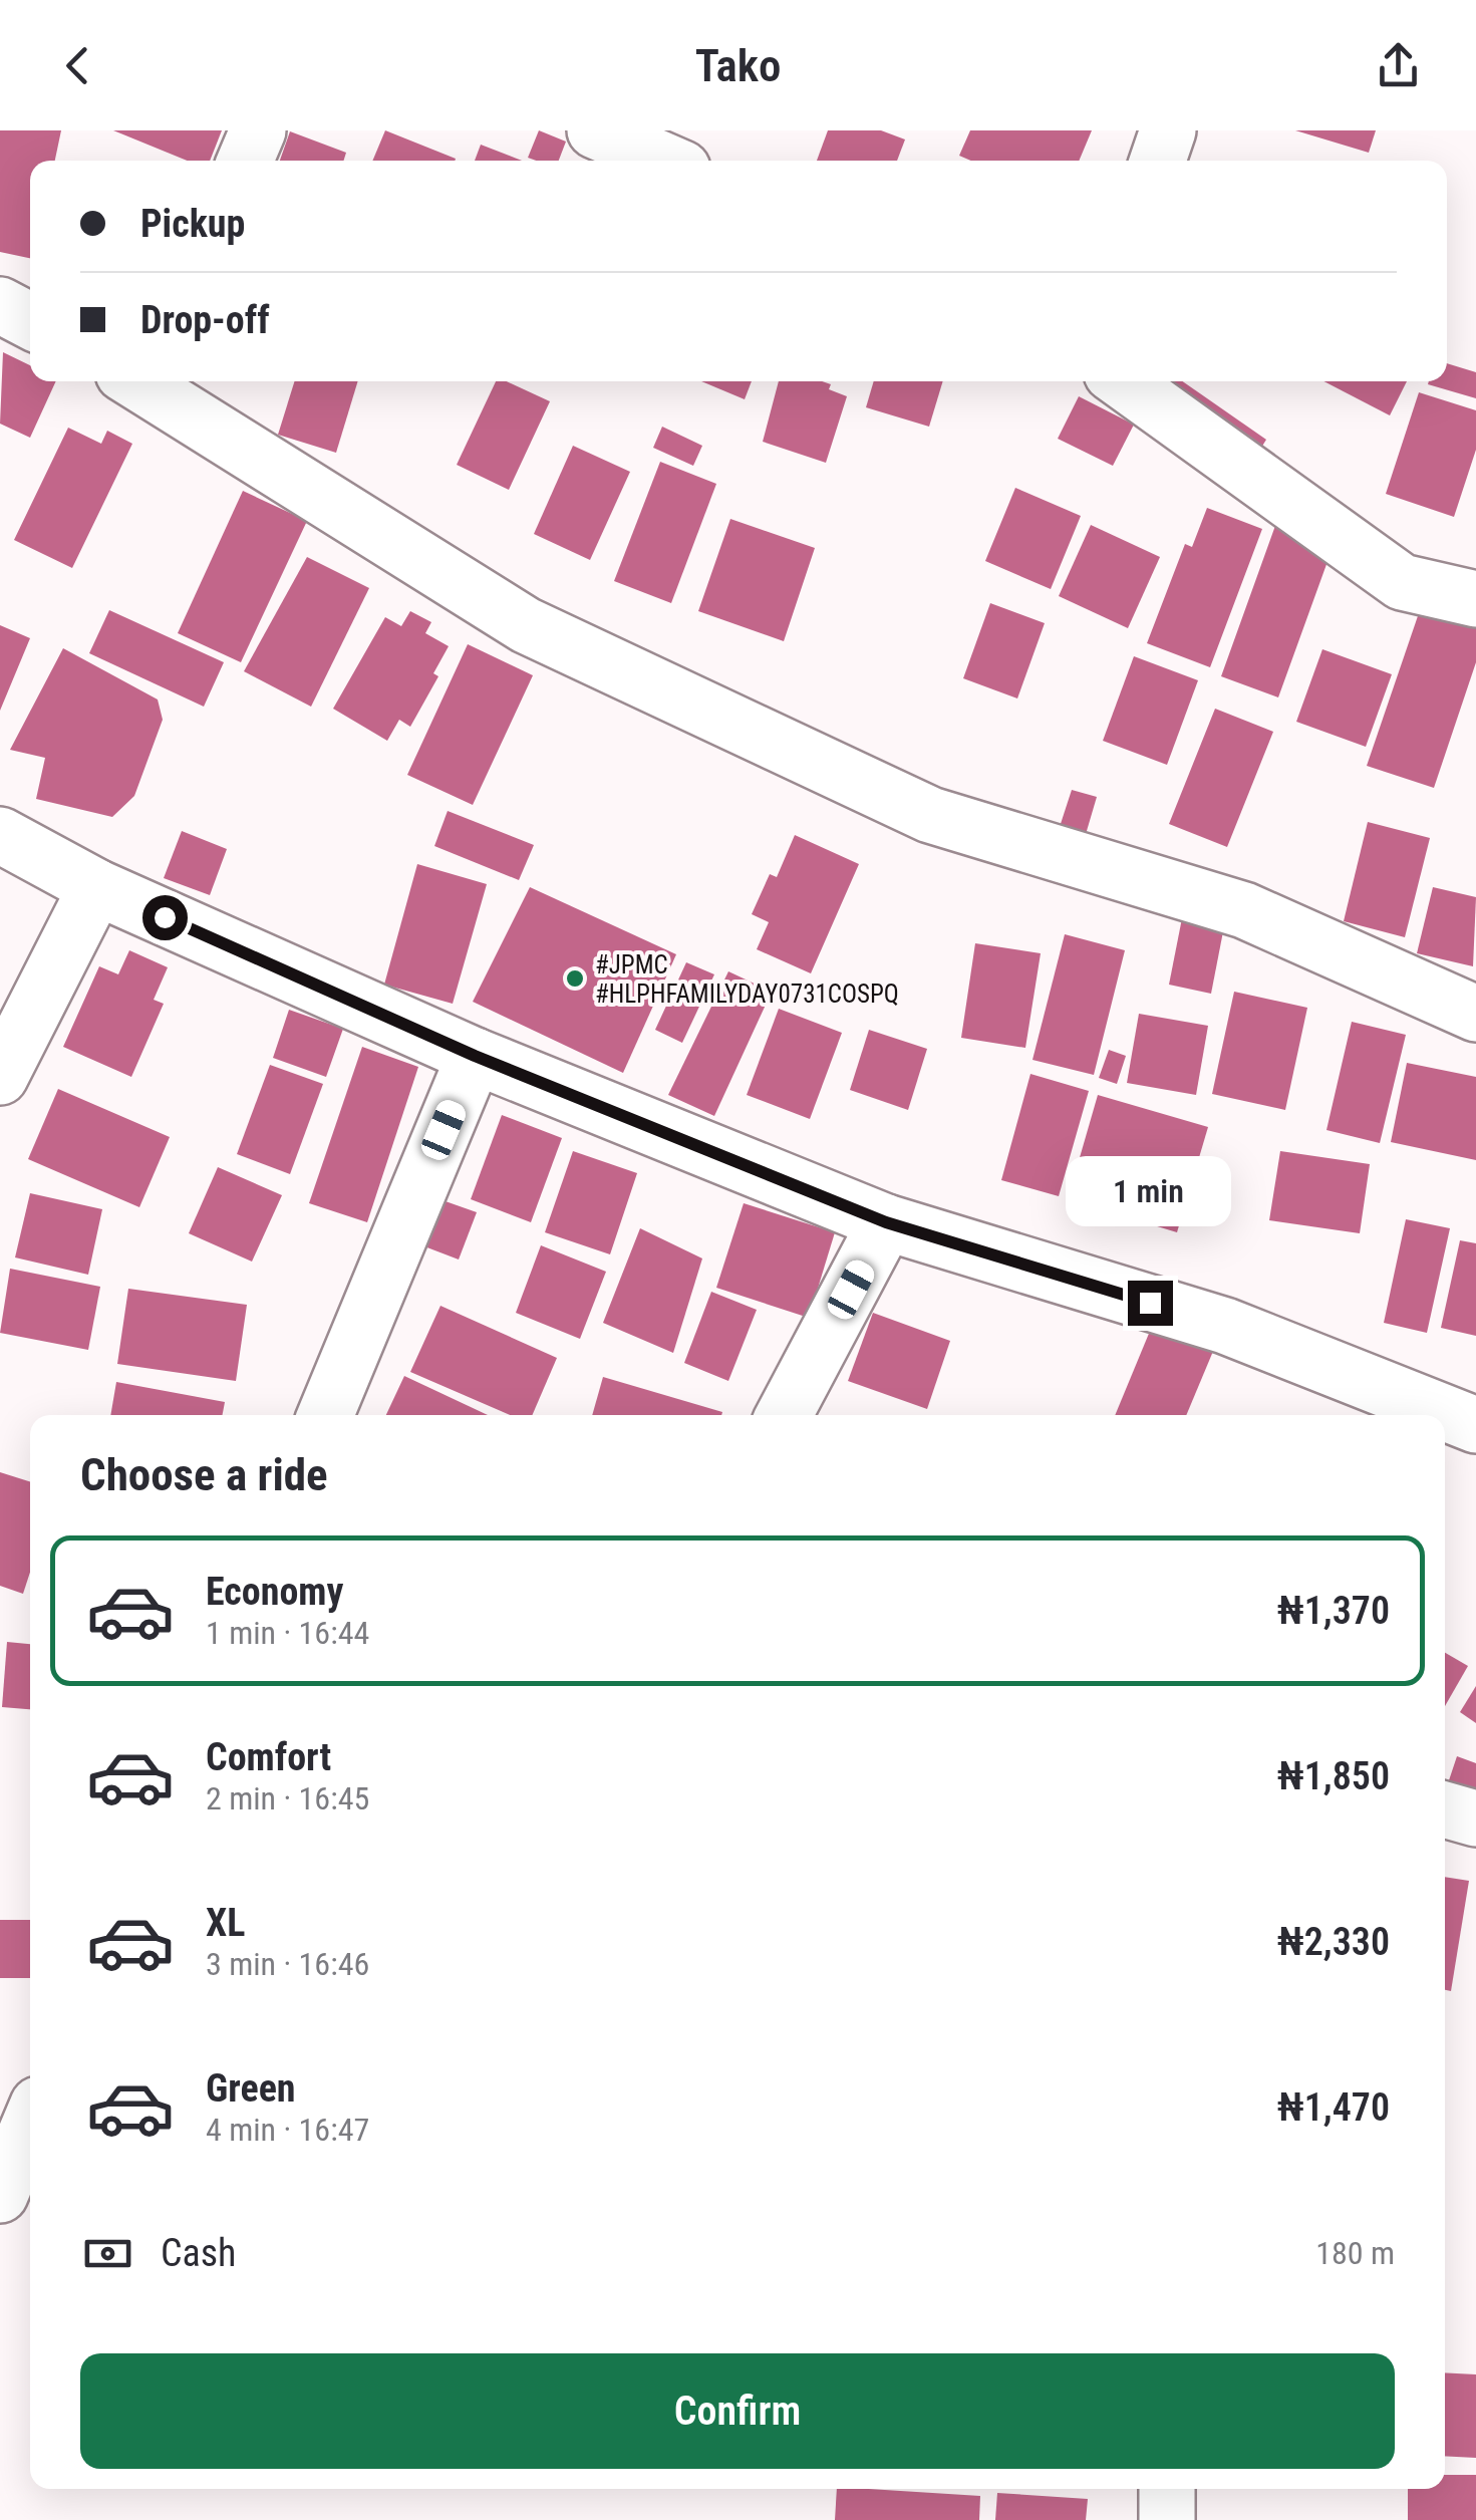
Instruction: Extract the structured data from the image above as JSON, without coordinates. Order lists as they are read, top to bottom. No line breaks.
{"places":["#JPMC #HLPHFAMILYDAY0731COSPQ"],"page":{"header":"Tako","banner":["Pickup","Drop-off"],"bubble":"1 min","heading":"Choose a ride","list":[{"name":"Economy","note":"1 min · 16:44","value":"₦1,370"},{"name":"Comfort","note":"2 min · 16:45","value":"₦1,850"},{"name":"XL","note":"3 min · 16:46","value":"₦2,330"},{"name":"Green","note":"4 min · 16:47","value":"₦1,470"}],"pay":["Cash","180 m"],"buttons":"Confirm"}}
